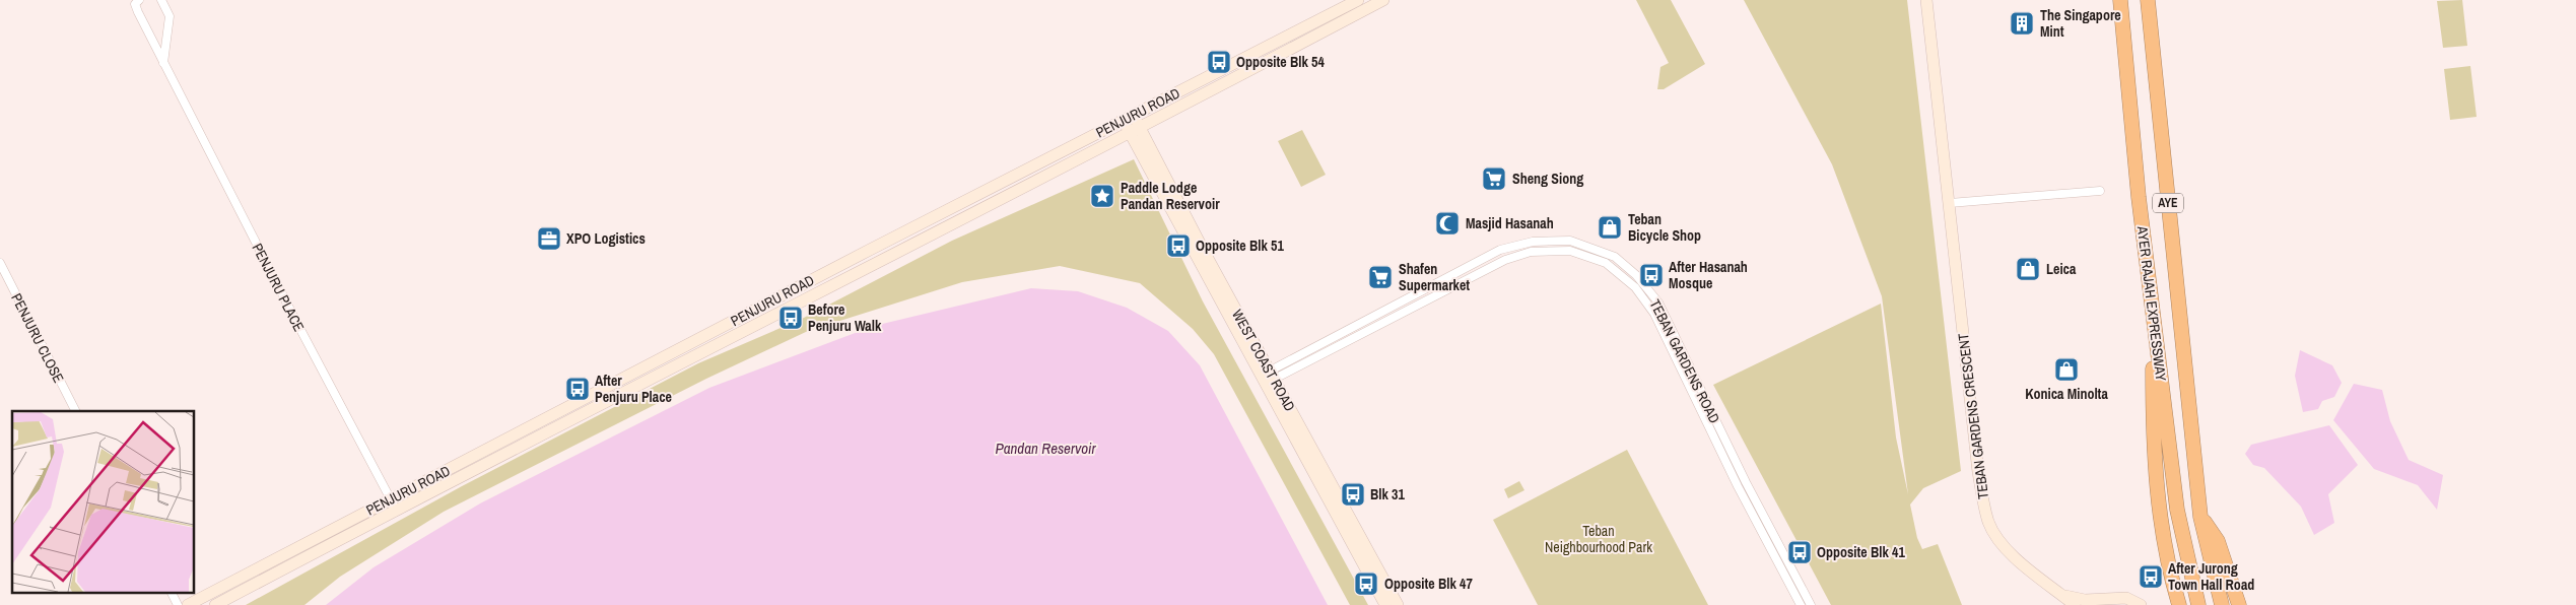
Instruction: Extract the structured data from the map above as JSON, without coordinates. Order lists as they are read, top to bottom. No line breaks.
{"streets":{"highway":["AYE","AYER RAJAH EXPRESSWAY"],"main road":["PENJURU ROAD","WEST COAST ROAD","TEBAN GARDENS CRESCENT"],"street":["PENJURU PLACE","PENJURU CLOSE","TEBAN GARDENS ROAD"]},"crossings":[["PENJURU ROAD","PENJURU PLACE"],["PENJURU ROAD","WEST COAST ROAD"],["WEST COAST ROAD","TEBAN GARDENS ROAD"]],"water":["Pandan Reservoir"],"parks":["Teban Neighbourhood Park"],"places":{"building":["The Singapore Mint"],"bus stop":["Opposite Blk 54","Opposite Blk 51","After Hasanah Mosque","Before Penjuru Walk","After Penjuru Place","Blk 31","Opposite Blk 41","After Jurong Town Hall Road","Opposite Blk 47"],"supermarket":["Sheng Siong","Shafen Supermarket"],"place":["Paddle Lodge Pandan Reservoir"],"mosque":["Masjid Hasanah"],"shop":["Teban Bicycle Shop","Leica","Konica Minolta"],"office":["XPO Logistics"]}}
